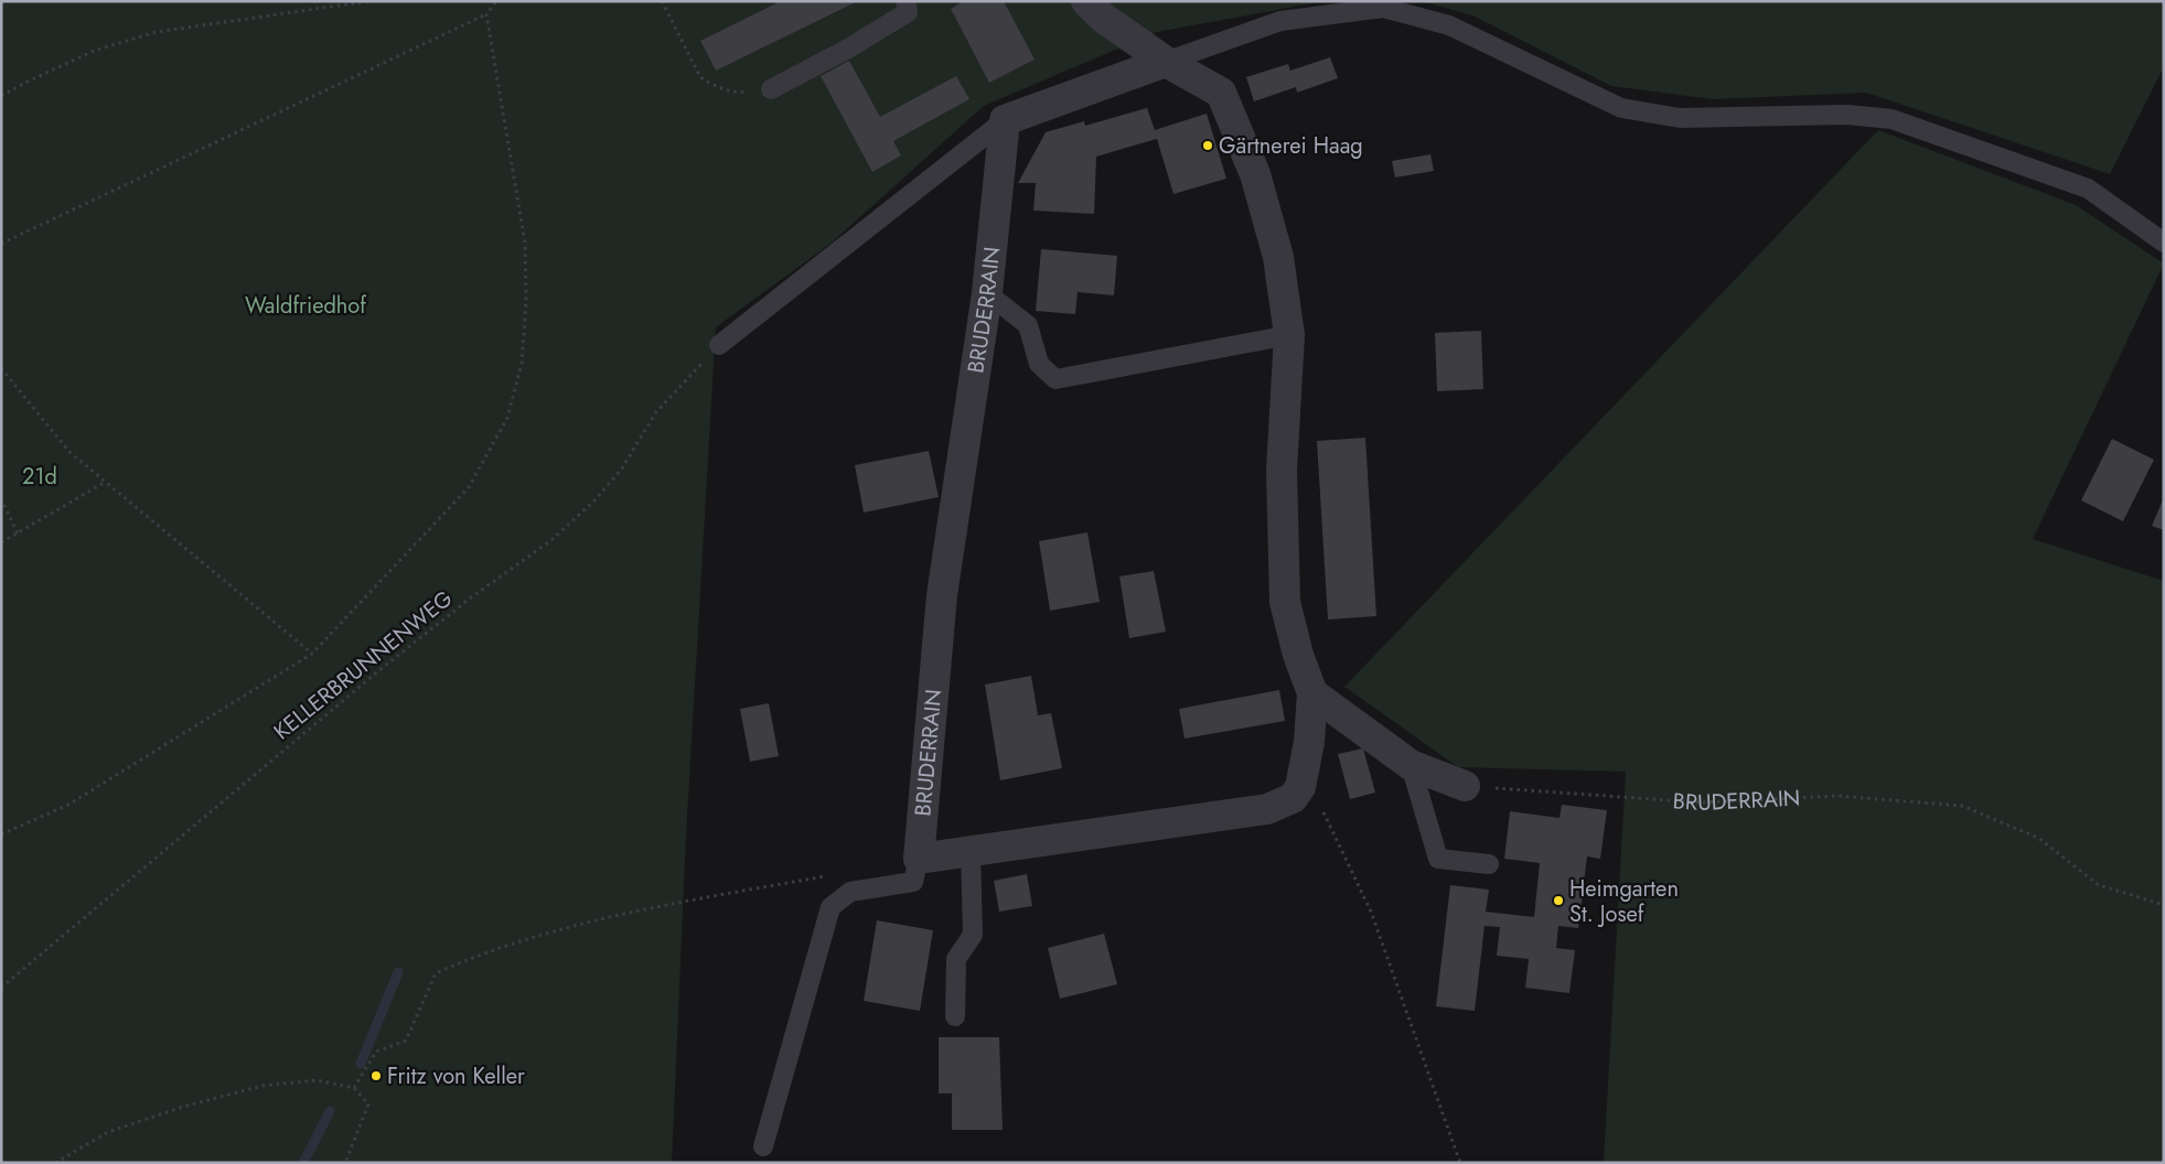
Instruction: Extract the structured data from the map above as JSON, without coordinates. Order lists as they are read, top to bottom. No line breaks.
{"streets":{"street":["BRUDERRAIN"],"path":["KELLERBRUNNENWEG"]},"parks":["Waldfriedhof","21d"],"places":["Gärtnerei Haag","Heimgarten St. Josef","Fritz von Keller"]}
